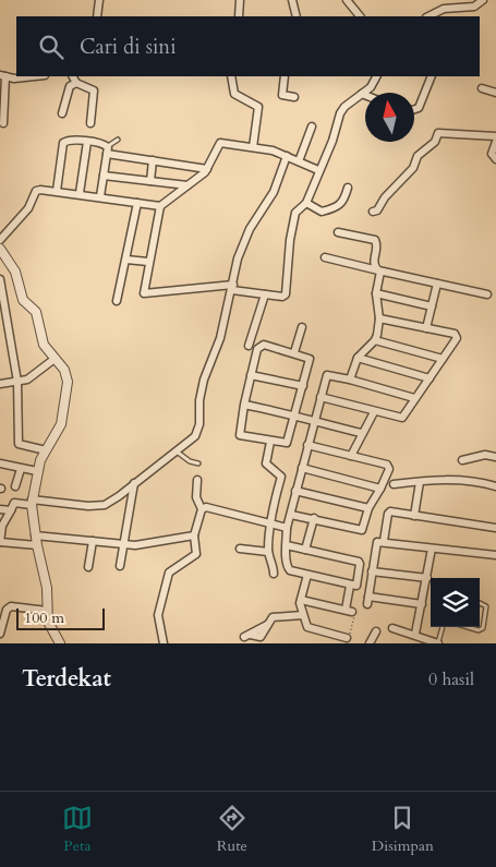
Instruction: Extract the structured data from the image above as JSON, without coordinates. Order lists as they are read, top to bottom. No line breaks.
{"scale_bar":"100 m","north":"top","page":{"search":"Cari di sini","scale":"100 m","heading":["Terdekat","0 hasil"],"nav":["Peta","Rute","Disimpan"]}}
